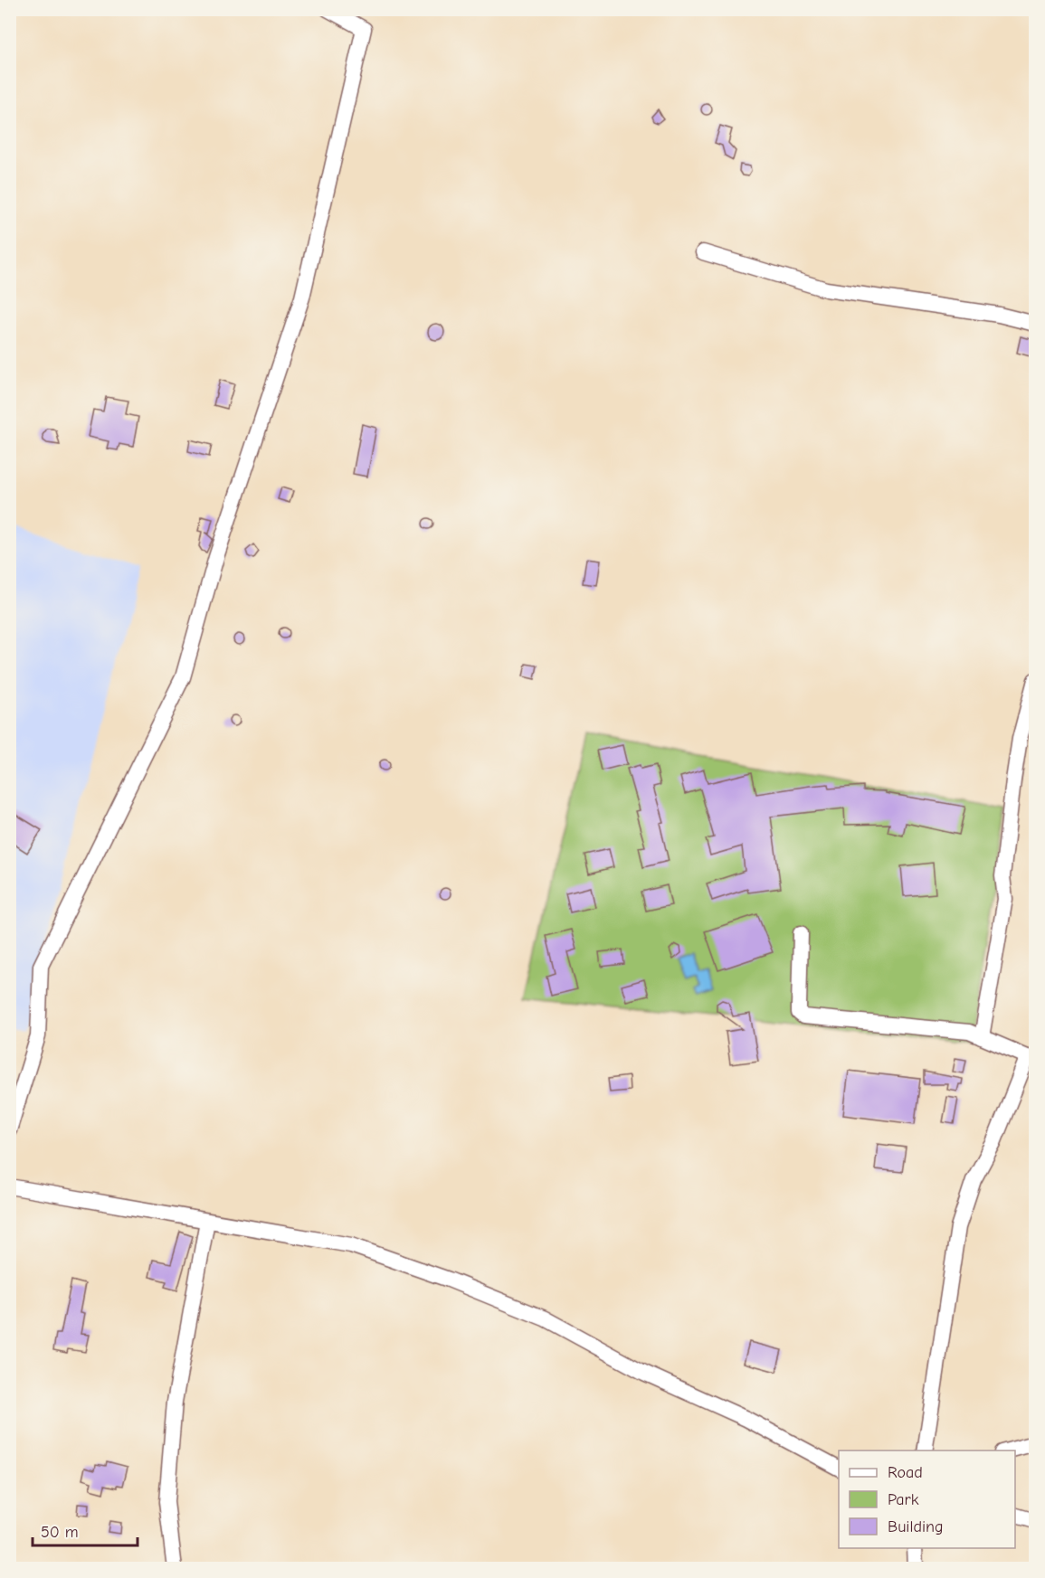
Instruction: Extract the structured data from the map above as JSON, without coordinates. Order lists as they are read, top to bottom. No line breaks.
{"legend":["Road","Park","Building"],"scale_bar":"50 m"}
